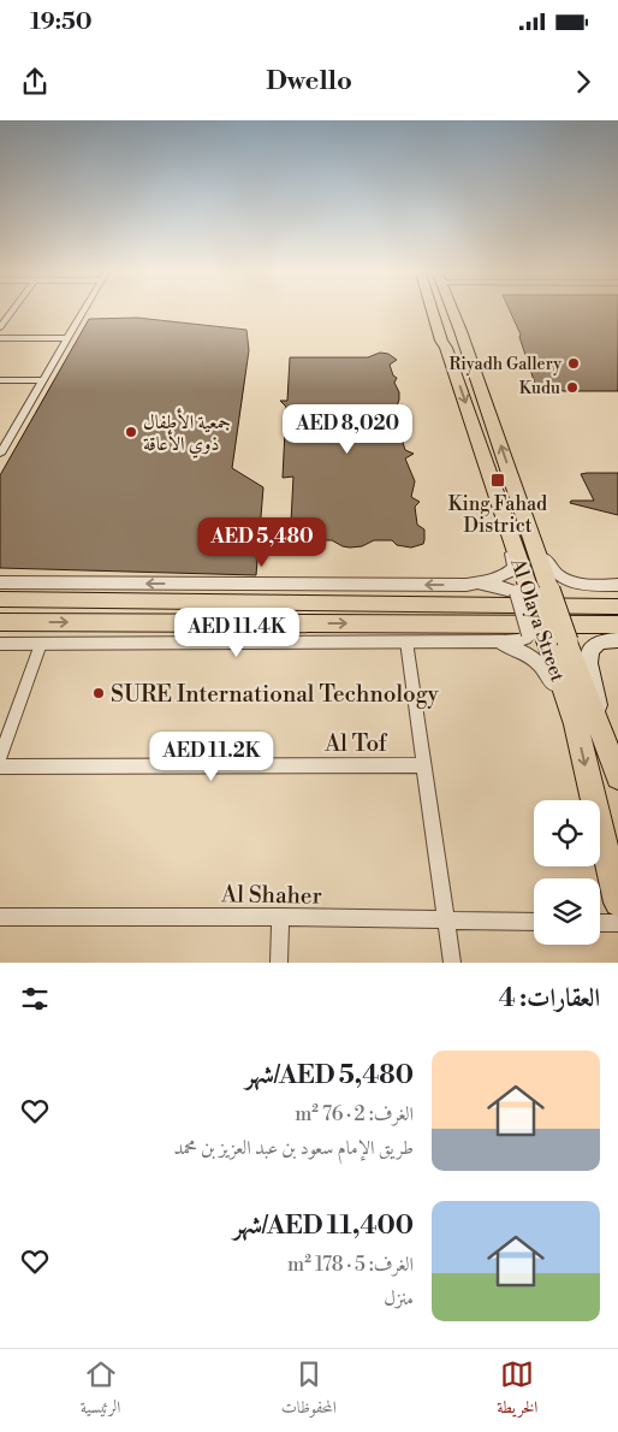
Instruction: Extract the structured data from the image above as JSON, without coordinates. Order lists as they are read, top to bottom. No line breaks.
{"streets":{"main road":["Al Olaya Street"],"street":["Al Tof","Al Shaher"]},"places":{"other":["Riyadh Gallery","Kudu","جمعية الأطفال ذوي الأعاقة","SURE International Technology"],"transit":["King Fahad District"]},"page":{"status":"19:50","header":"Dwello","price":["AED 8,020","AED 5,480","AED 11.4K","AED 11.2K"],"heading":"العقارات: 4","list":[{"name":"AED 5,480/شهر","note":"الغرف: 2 · 76 m² · طريق الإمام سعود بن عبد العزيز بن محمد"},{"name":"AED 11,400/شهر","note":"الغرف: 5 · 178 m² · منزل"}],"tabs":["الخريطة","المحفوظات","الرئيسية"]}}
